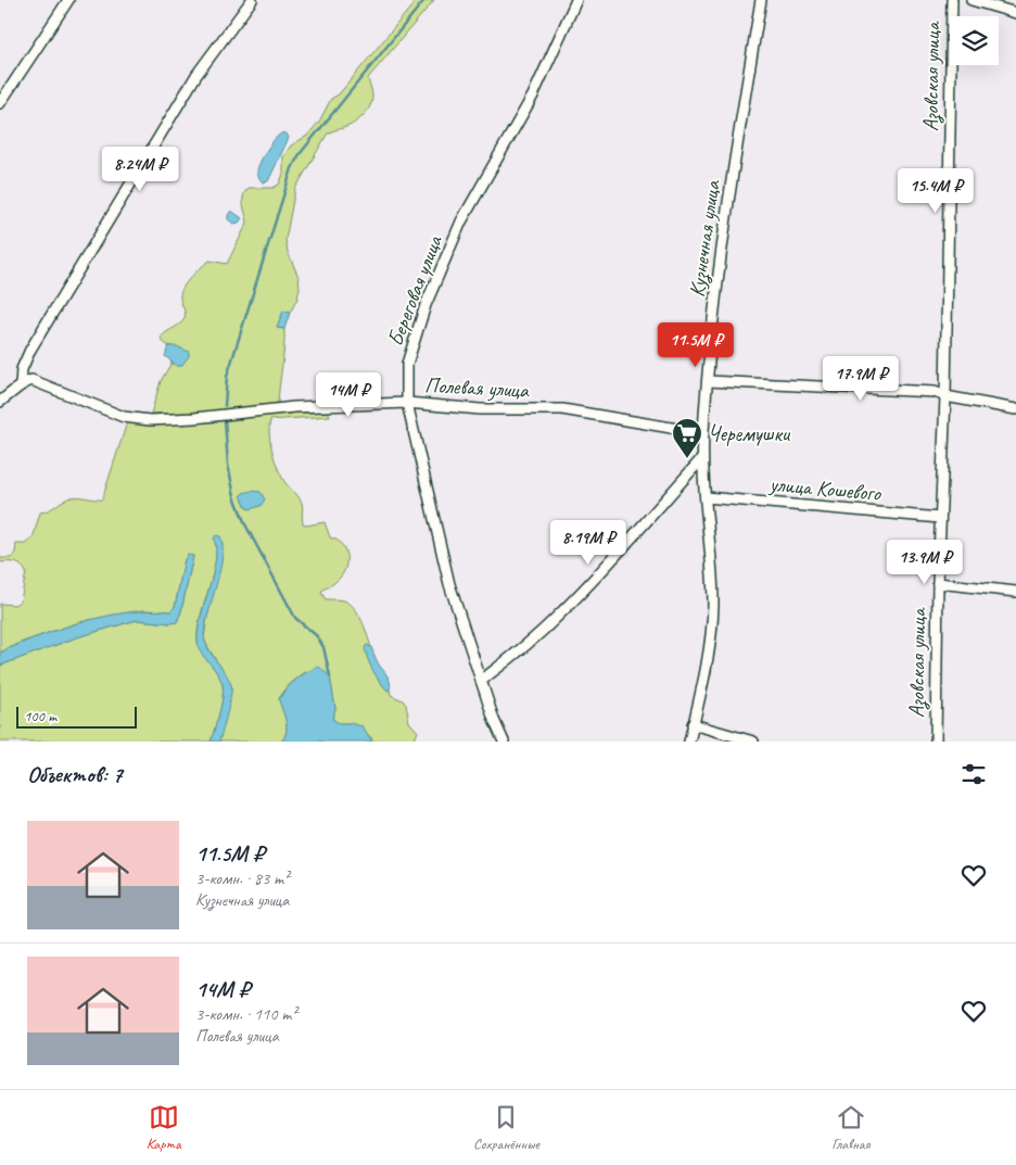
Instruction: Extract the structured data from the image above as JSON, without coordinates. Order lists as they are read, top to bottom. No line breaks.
{"streets":{"street":["Азовская улица","Кузнечная улица","Береговая улица","Полевая улица","улица Кошевого"]},"crossings":[["Азовская улица","улица Кошевого"],["Кузнечная улица","Полевая улица"],["Кузнечная улица","улица Кошевого"],["Береговая улица","Полевая улица"]],"places":{"supermarket":["Черемушки"]},"scale_bar":"100 m","page":{"price":["8.24M ₽","15.4M ₽","11.5M ₽","17.9M ₽","14M ₽","8.19M ₽","13.9M ₽"],"scale":"100 m","heading":"Объектов: 7","list":[{"name":"11.5M ₽","note":"3-комн. · 83 m² · Кузнечная улица"},{"name":"14M ₽","note":"3-комн. · 110 m² · Полевая улица"}],"tabs":["Карта","Сохранённые","Главная"]}}
